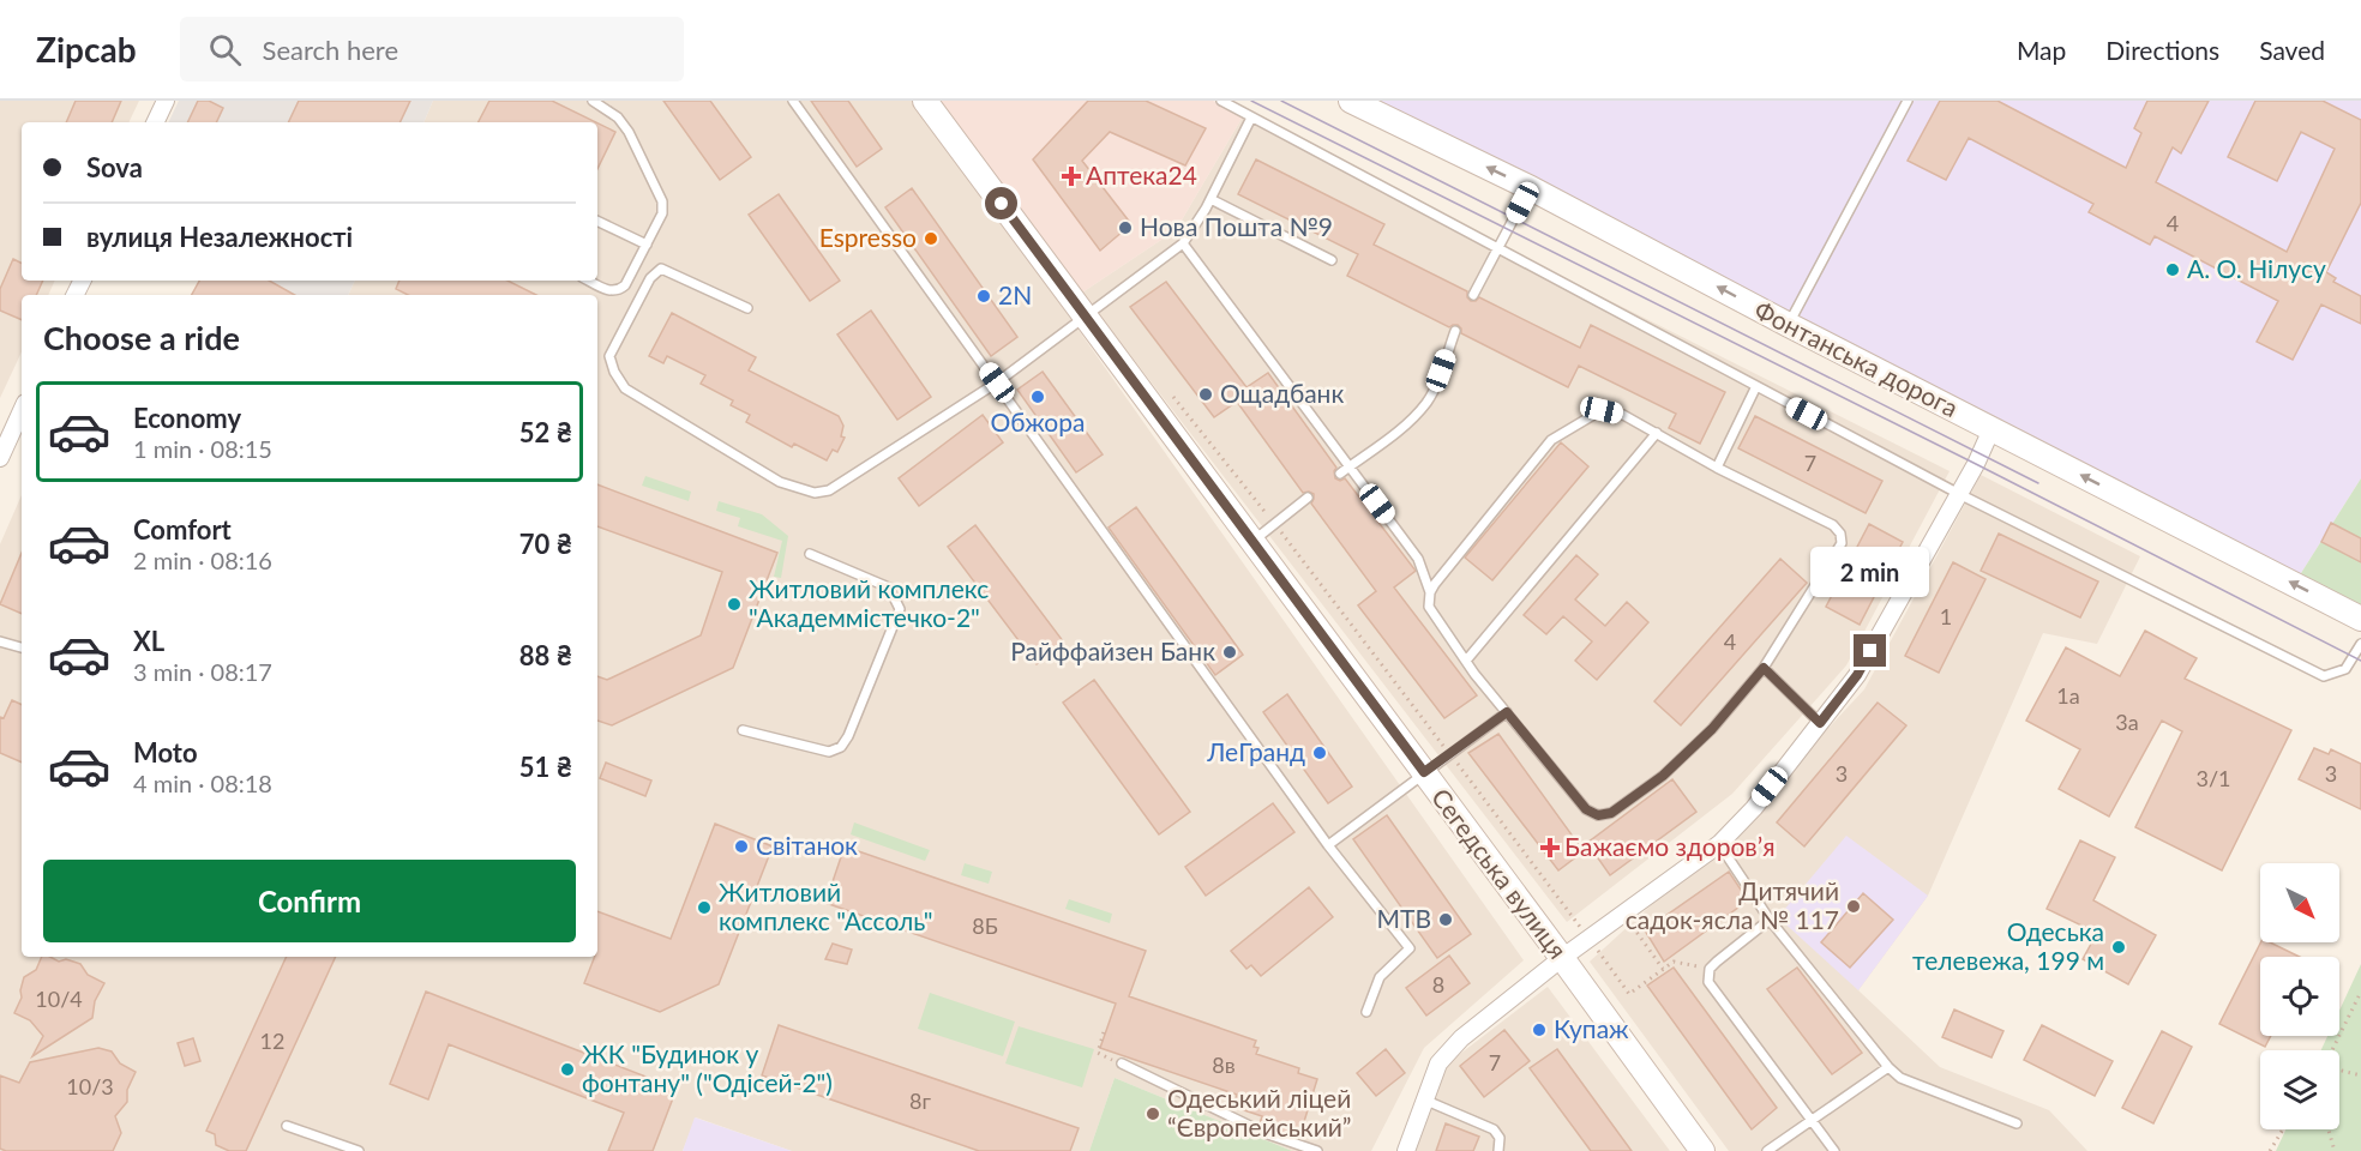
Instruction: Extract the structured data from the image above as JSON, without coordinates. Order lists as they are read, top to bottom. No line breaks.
{"streets":{"main road":["Фонтанська дорога","Сегедська вулиця"]},"one_way":["Фонтанська дорога"],"places":{"health":["Аптека24","Бажаємо здоровʼя"],"other":["Нова Пошта №9","Espresso","А. О. Нілусу","2N","Ощадбанк","Обжора","Житловий комплекс \"Академмістечко-2\"","Райффайзен Банк","ЛеГранд","Світанок","Дитячий садок-ясла № 117","Житловий комплекс \"Ассоль\"","МТВ","Одеська телевежа, 199 м","Купаж","ЖК \"Будинок у фонтану\" (\"Одісей-2\")","Одеський ліцей “Європейський”"]},"house_numbers":["4","7","1","4","1а","3а","3","3","3/1","8Б","8","10/4","12","7","8в","10/3","8г"],"north":"bottom right","page":{"header":"Zipcab","search":"Search here","nav":["Map","Directions","Saved"],"banner":["Sova","вулиця Незалежності"],"heading":"Choose a ride","list":[{"name":"Economy","note":"1 min · 08:15","value":"52 ₴"},{"name":"Comfort","note":"2 min · 08:16","value":"70 ₴"},{"name":"XL","note":"3 min · 08:17","value":"88 ₴"},{"name":"Moto","note":"4 min · 08:18","value":"51 ₴"}],"bubble":"2 min","buttons":"Confirm"}}
